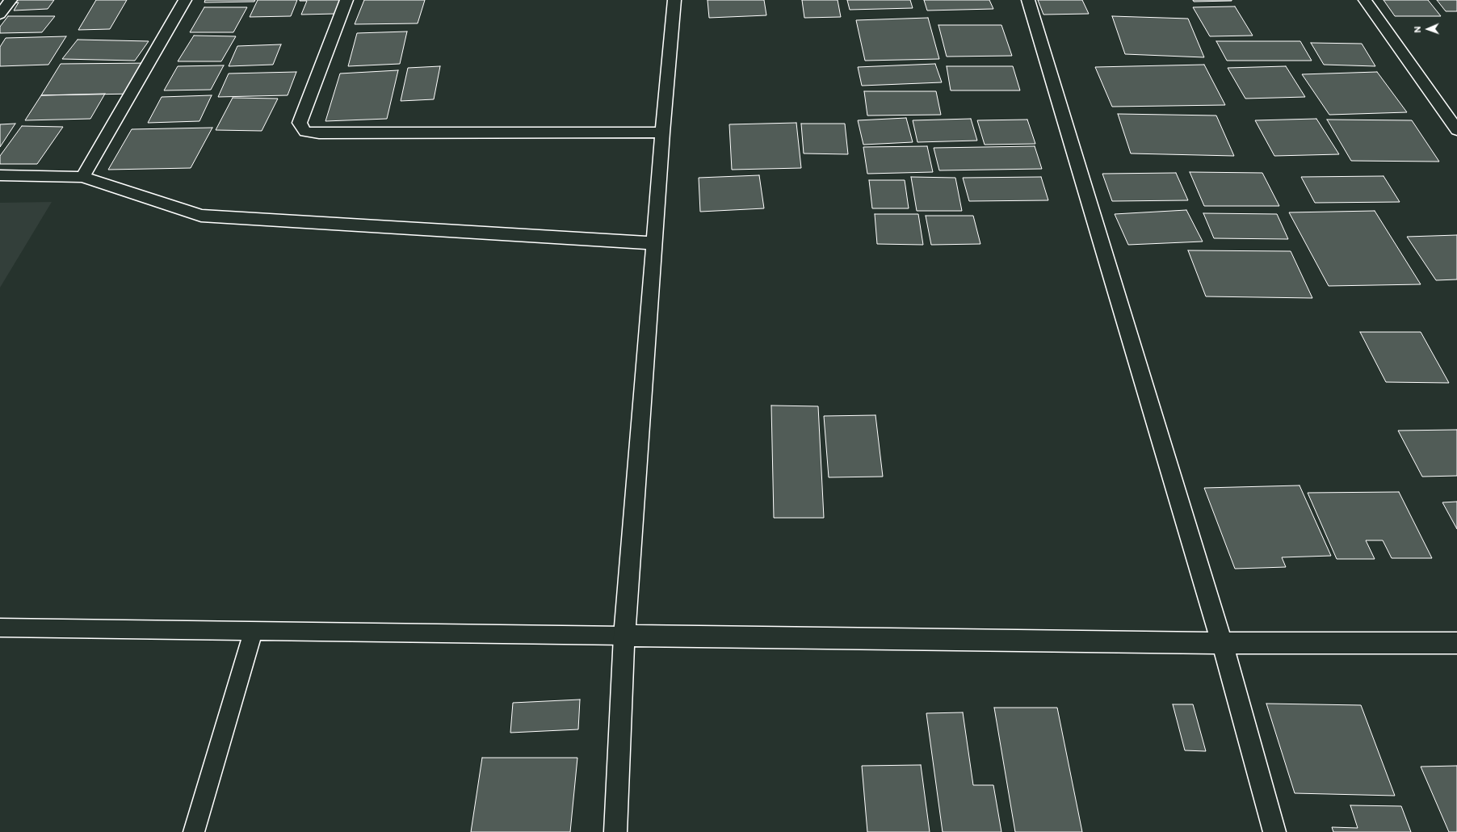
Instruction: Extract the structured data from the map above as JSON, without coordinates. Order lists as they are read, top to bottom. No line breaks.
{"north":"left"}
